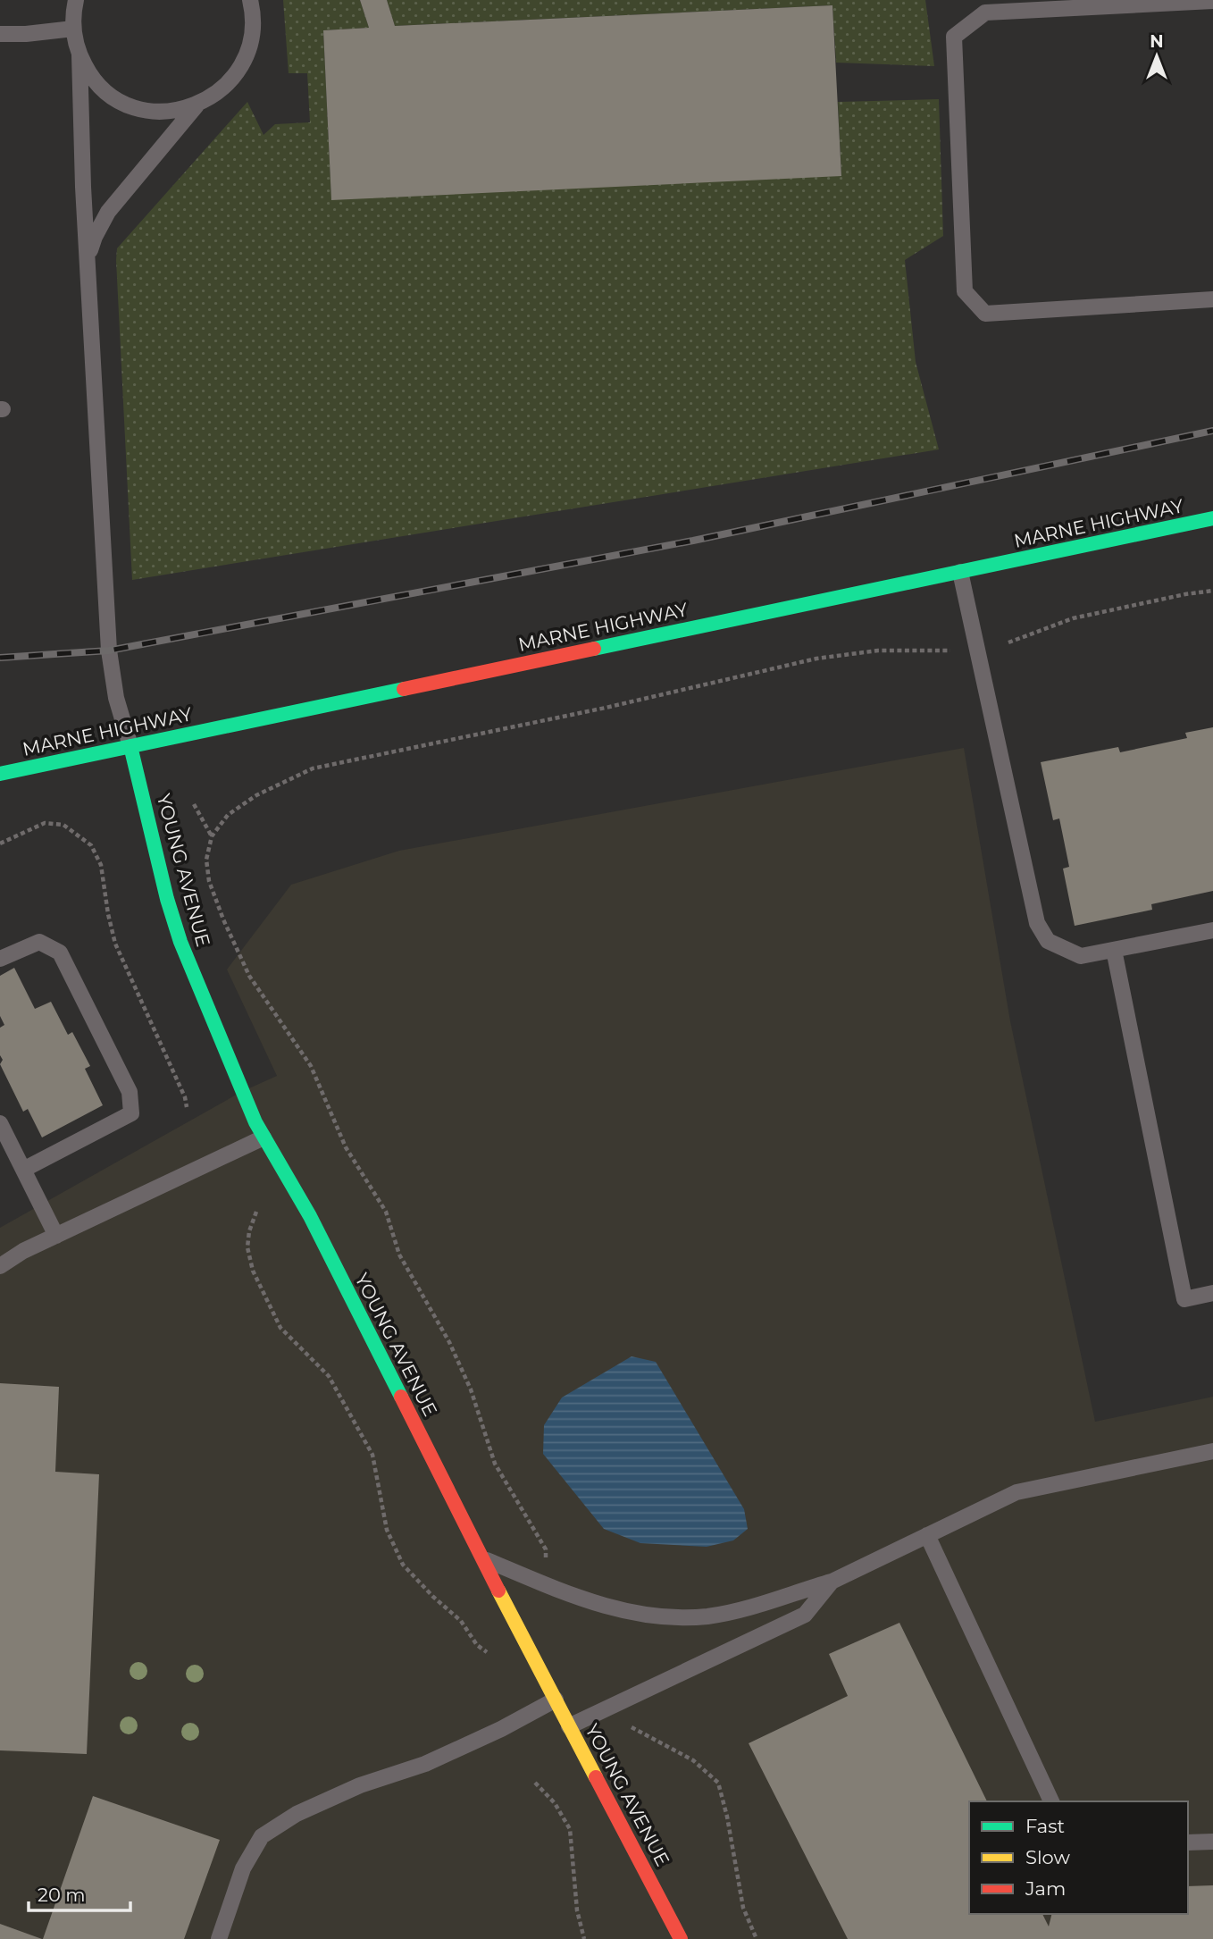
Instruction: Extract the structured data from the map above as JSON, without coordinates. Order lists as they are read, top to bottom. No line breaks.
{"streets":{"street":["MARNE HIGHWAY","YOUNG AVENUE"]},"crossings":[["MARNE HIGHWAY","YOUNG AVENUE"]],"legend":["Fast","Slow","Jam"],"scale_bar":"20 m","north":"top"}
